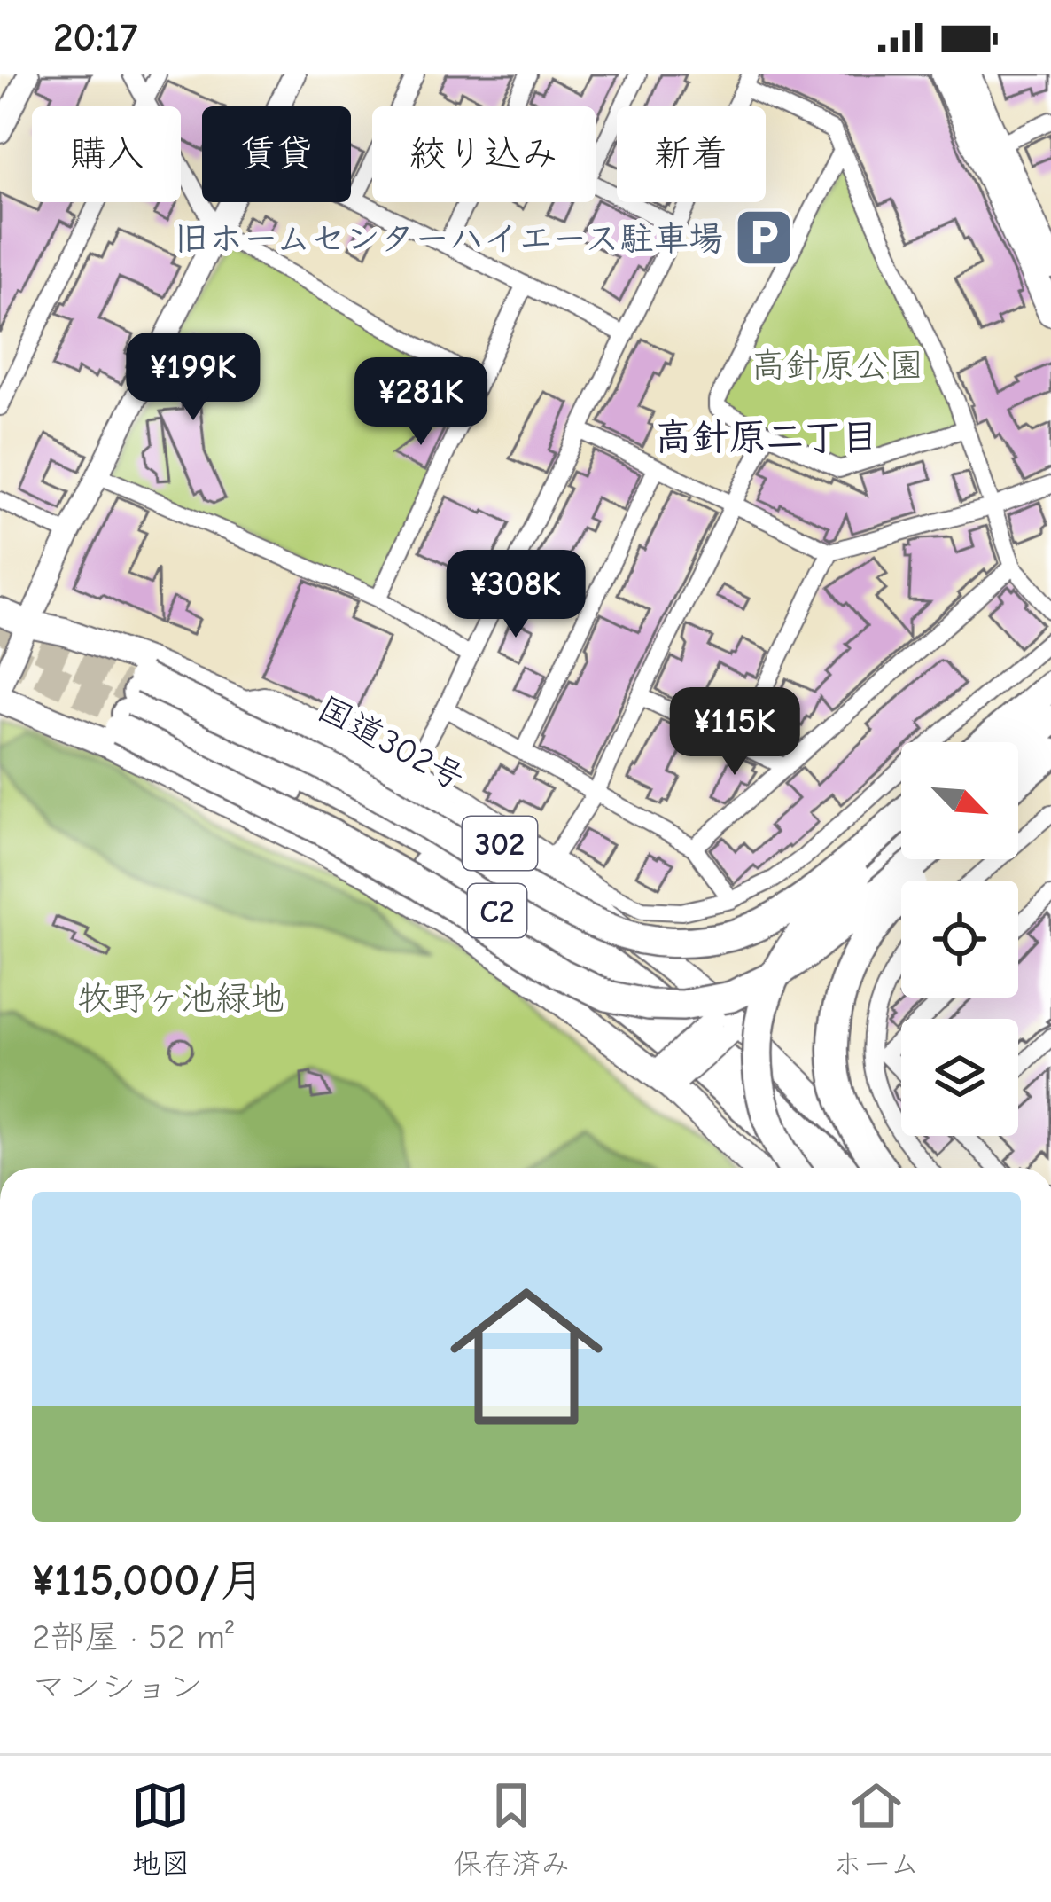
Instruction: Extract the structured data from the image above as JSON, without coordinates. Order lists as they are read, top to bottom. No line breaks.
{"streets":{"highway":["C2"],"main road":["国道302号","302"]},"districts":["高針原二丁目"],"parks":["高針原公園","牧野ヶ池緑地"],"places":{"parking":["旧ホームセンターハイエース駐車場"]},"north":"bottom right","page":{"status":"20:17","chip":["購入","賃貸","絞り込み","新着"],"price":["¥199K","¥281K","¥308K","¥115K"],"list":[{"name":"¥115,000/月","note":"2部屋 · 52 m² · マンション"}],"tabs":["地図","保存済み","ホーム"]}}
